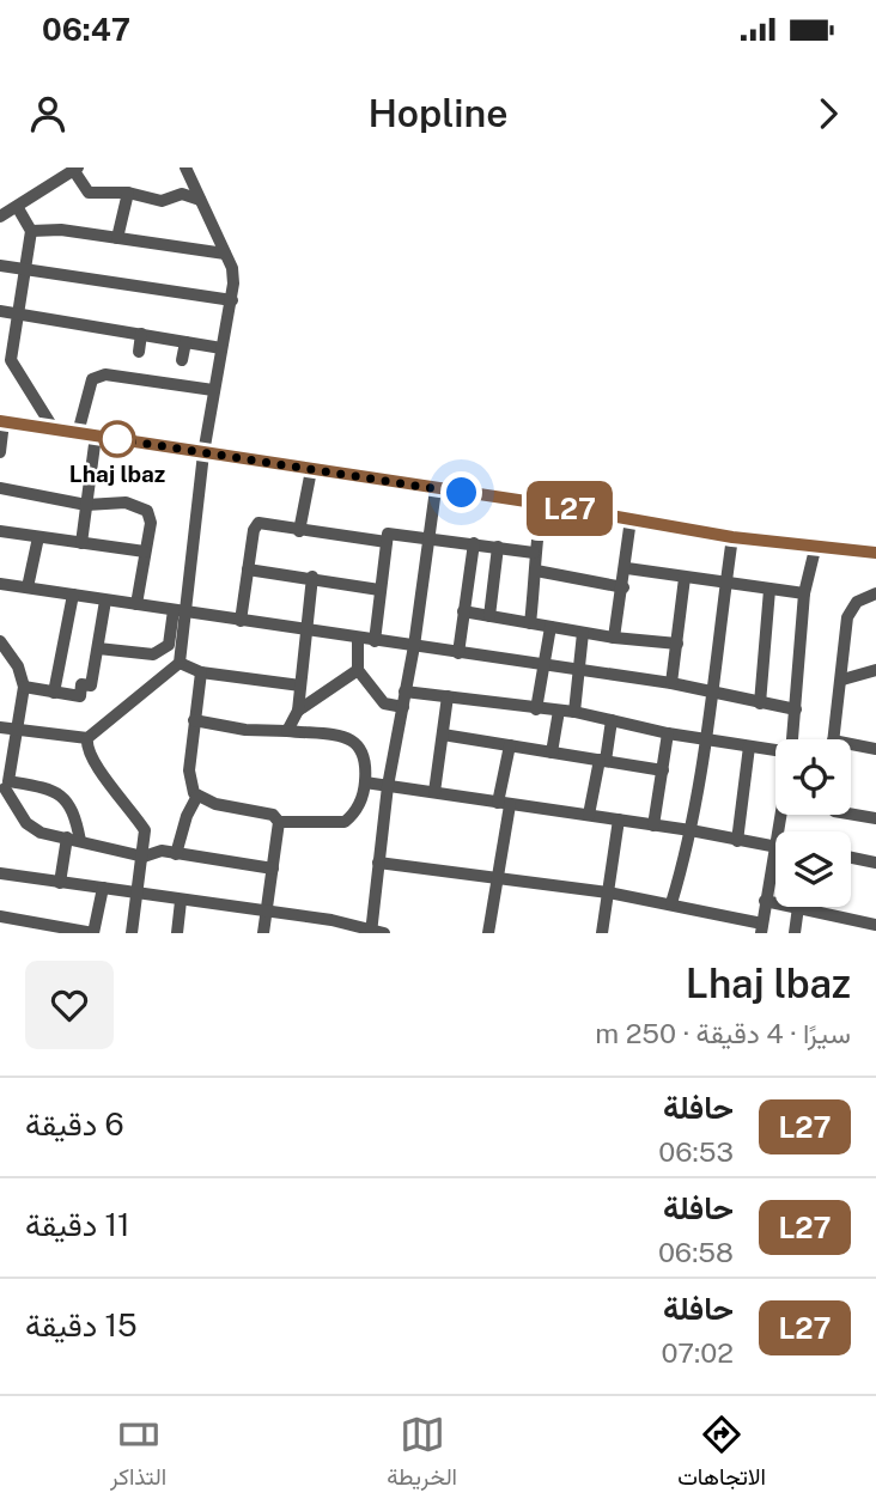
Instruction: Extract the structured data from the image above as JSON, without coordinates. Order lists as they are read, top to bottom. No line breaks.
{"places":["Lhaj lbaz"],"lines":["bus line L27"],"page":{"status":"06:47","header":"Hopline","on_map":"L27","heading":["Lhaj lbaz","سيرًا · 4 دقيقة · 250 m"],"list":[{"mark":"L27","name":"حافلة","note":"06:53","value":"6 دقيقة"},{"mark":"L27","name":"حافلة","note":"06:58","value":"11 دقيقة"},{"mark":"L27","name":"حافلة","note":"07:02","value":"15 دقيقة"}],"tabs":["الاتجاهات","الخريطة","التذاكر"]}}
